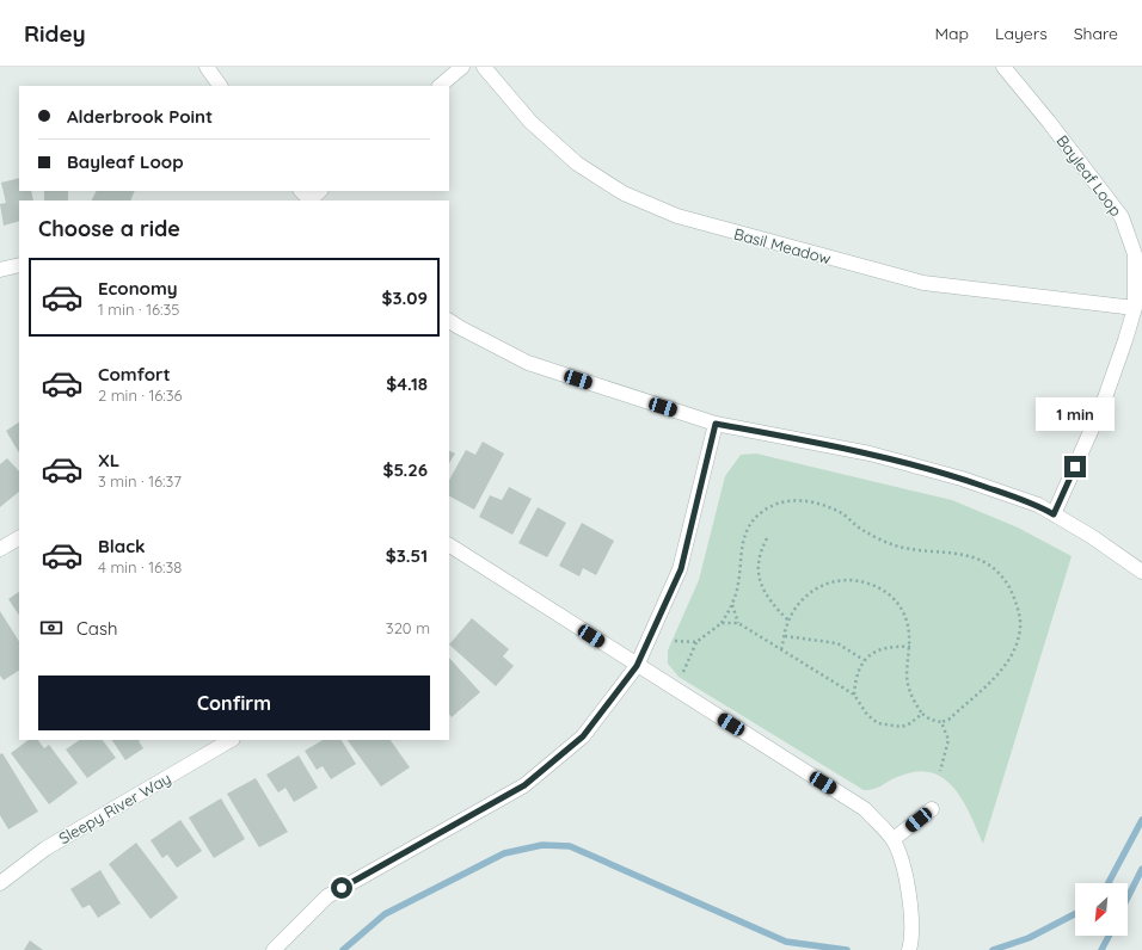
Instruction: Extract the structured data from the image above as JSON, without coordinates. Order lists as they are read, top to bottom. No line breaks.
{"streets":{"street":["Bayleaf Loop","Basil Meadow","Sleepy River Way"]},"crossings":[["Bayleaf Loop","Basil Meadow"]],"north":"bottom left","page":{"header":"Ridey","nav":["Map","Layers","Share"],"banner":["Alderbrook Point","Bayleaf Loop"],"heading":"Choose a ride","list":[{"name":"Economy","note":"1 min · 16:35","value":"$3.09"},{"name":"Comfort","note":"2 min · 16:36","value":"$4.18"},{"name":"XL","note":"3 min · 16:37","value":"$5.26"},{"name":"Black","note":"4 min · 16:38","value":"$3.51"}],"bubble":"1 min","pay":["Cash","320 m"],"buttons":"Confirm"}}
